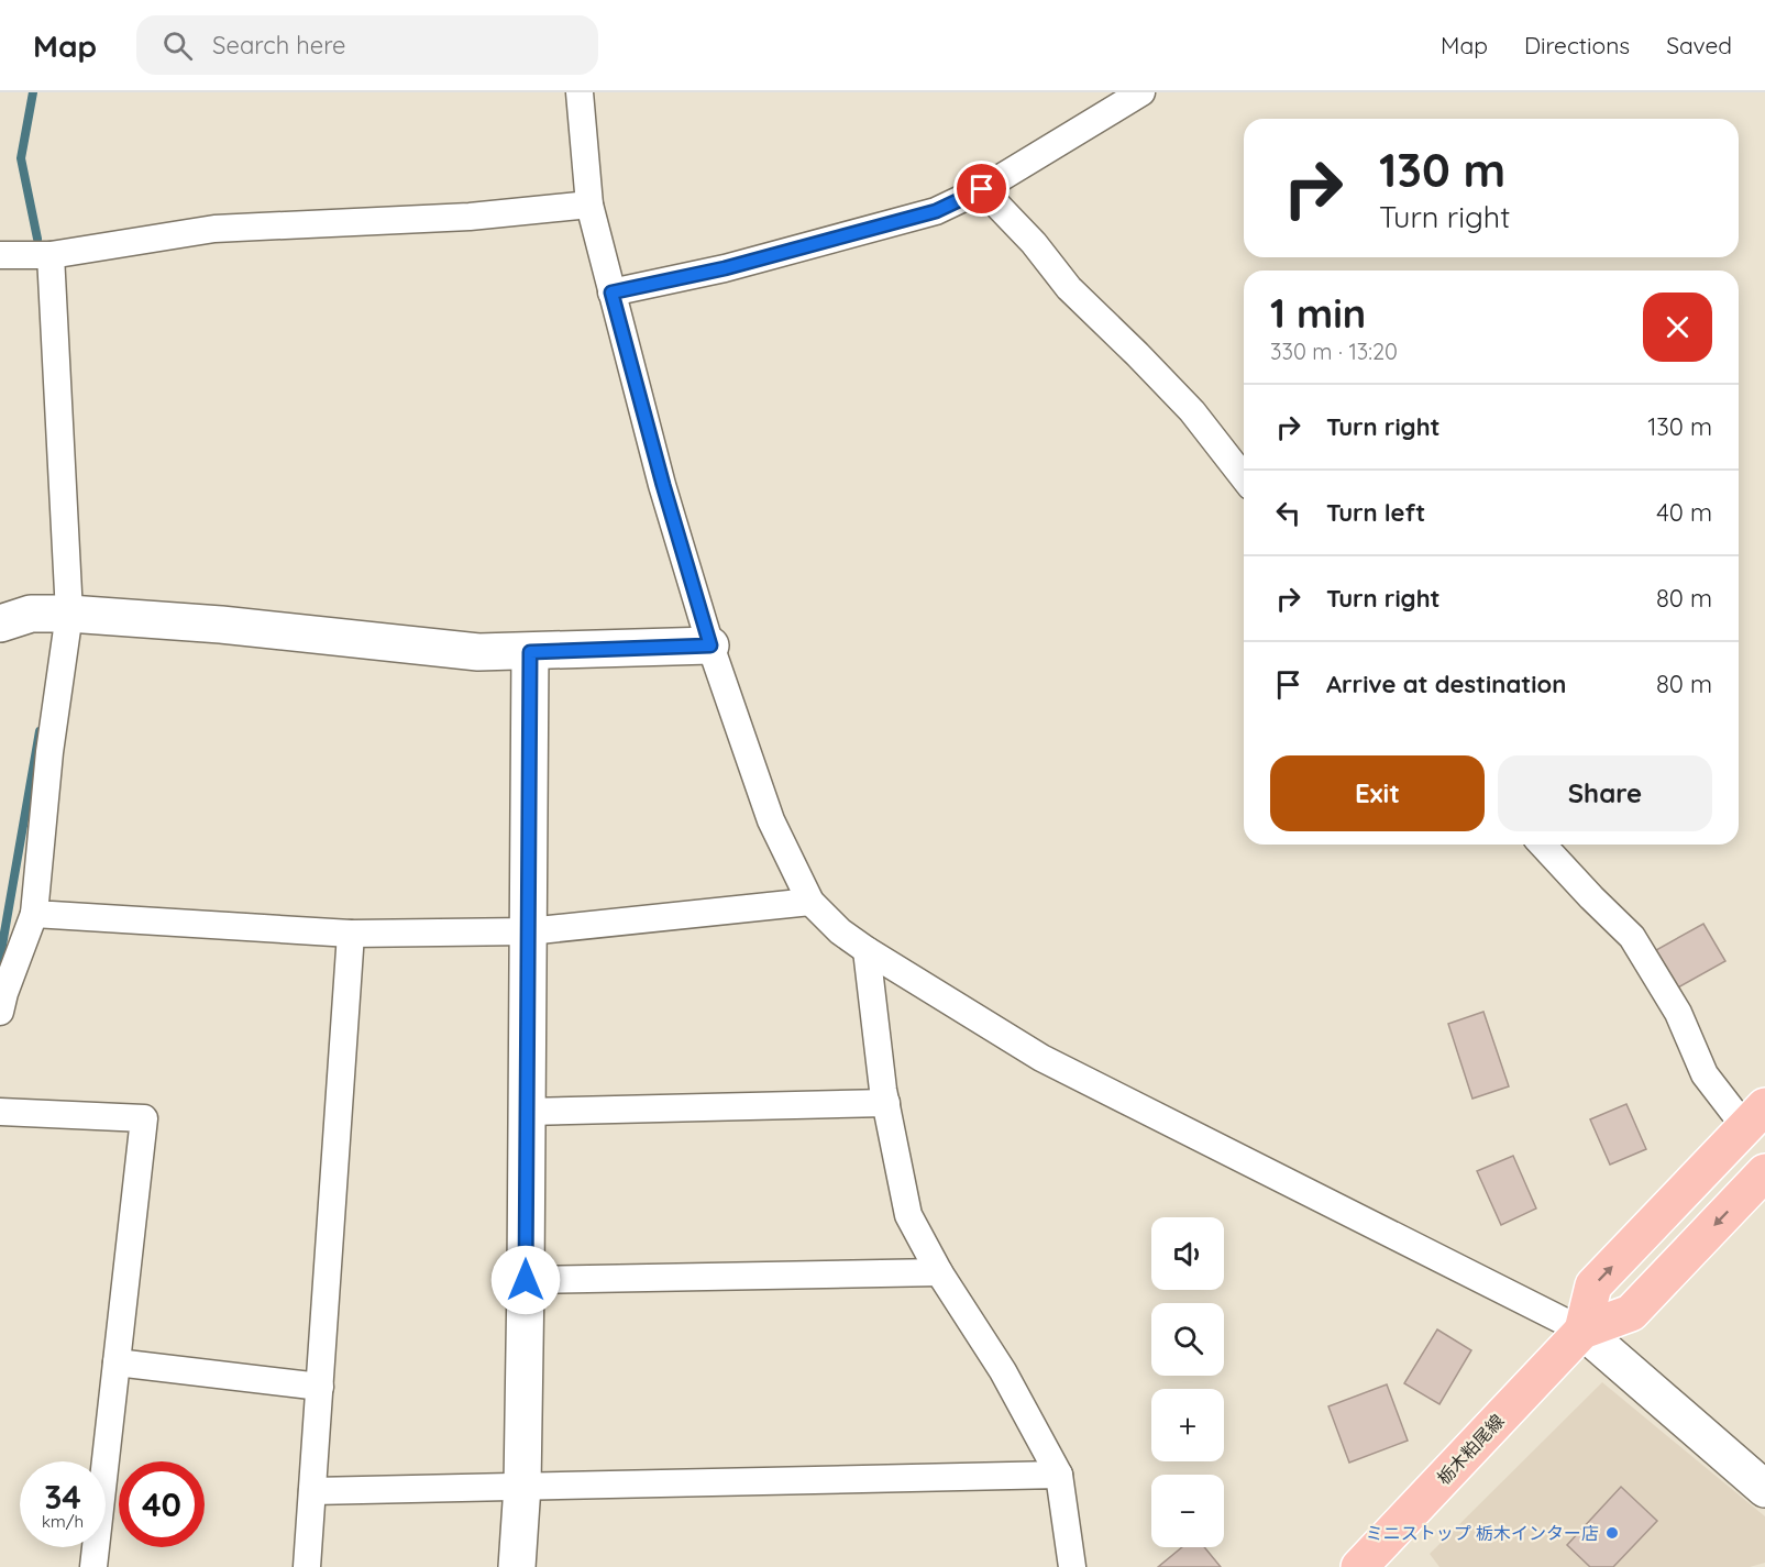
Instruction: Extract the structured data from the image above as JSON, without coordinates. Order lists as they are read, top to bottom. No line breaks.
{"streets":{"main road":["栃木粕尾線"]},"places":["ミニストップ 栃木インター店"],"page":{"header":"Map","search":"Search here","nav":["Map","Directions","Saved"],"turn":["130 m","Turn right"],"heading":["1 min","330 m · 13:20"],"list":[{"name":"Turn right","value":"130 m"},{"name":"Turn left","value":"40 m"},{"name":"Turn right","value":"80 m"},{"name":"Arrive at destination","value":"80 m"}],"buttons":["Exit","Share"],"map_buttons":["+","−"],"speed":"34 km/h","limit":"40"}}
